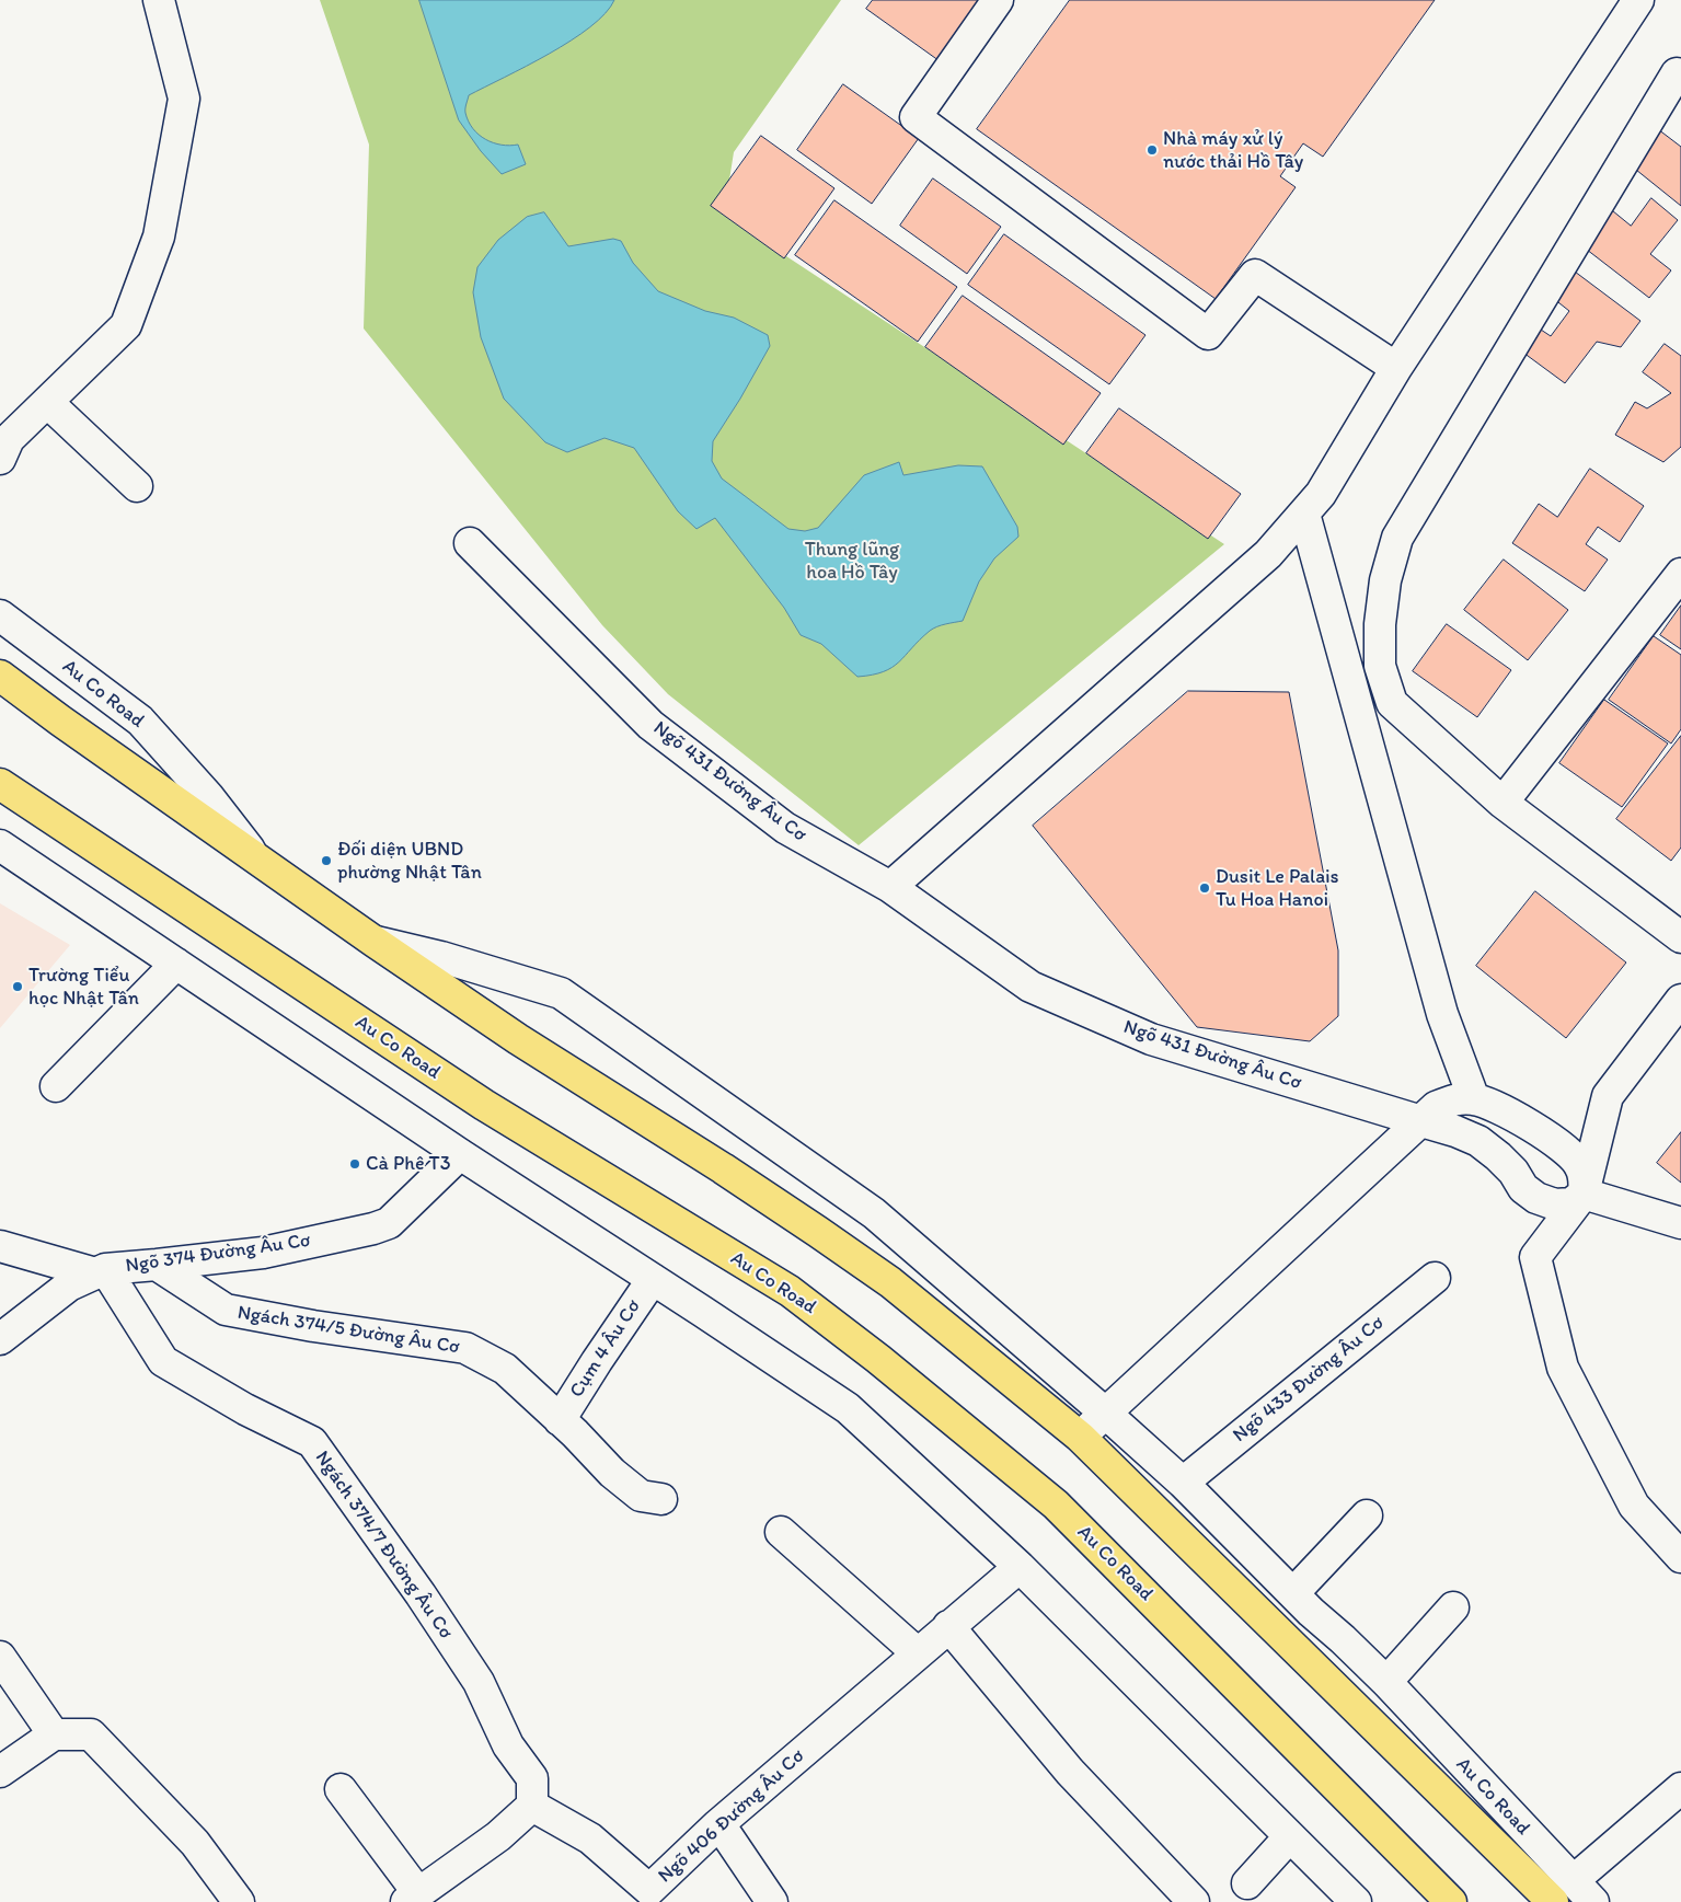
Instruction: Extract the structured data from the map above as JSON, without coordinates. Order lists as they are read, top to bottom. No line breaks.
{"streets":{"main road":["Au Co Road"],"street":["Ngõ 431 Đường Âu Cơ","Ngõ 374 Đường Âu Cơ","Ngách 374/5 Đường Âu Cơ","Cụm 4 Âu Cơ","Ngõ 433 Đường Âu Cơ","Ngách 374/7 Đường Âu Cơ","Ngõ 406 Đường Âu Cơ"]},"crossings":[["Au Co Road","Ngõ 433 Đường Âu Cơ"],["Ngõ 374 Đường Âu Cơ","Ngách 374/5 Đường Âu Cơ"],["Ngõ 374 Đường Âu Cơ","Ngách 374/7 Đường Âu Cơ"],["Ngách 374/5 Đường Âu Cơ","Cụm 4 Âu Cơ"],["Ngách 374/7 Đường Âu Cơ","Ngõ 406 Đường Âu Cơ"]],"parks":["Thung lũng hoa Hồ Tây"],"places":["Nhà máy xử lý nước thải Hồ Tây","Đối diện UBND phường Nhật Tân","Dusit Le Palais Tu Hoa Hanoi","Trường Tiểu học Nhật Tân","Cà Phê T3"]}
